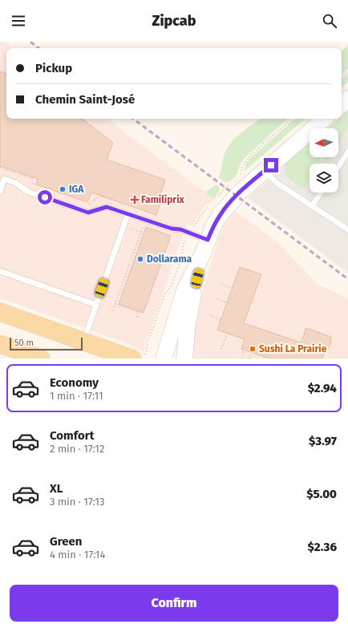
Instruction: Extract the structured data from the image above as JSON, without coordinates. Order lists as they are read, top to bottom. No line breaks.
{"places":{"other":["IGA","Dollarama","Sushi La Prairie"],"health":["Familiprix"]},"scale_bar":"50 m","north":"left","page":{"header":"Zipcab","banner":["Pickup","Chemin Saint-José"],"scale":"50 m","list":[{"name":"Economy","note":"1 min · 17:11","value":"$2.94"},{"name":"Comfort","note":"2 min · 17:12","value":"$3.97"},{"name":"XL","note":"3 min · 17:13","value":"$5.00"},{"name":"Green","note":"4 min · 17:14","value":"$2.36"}],"buttons":"Confirm"}}
